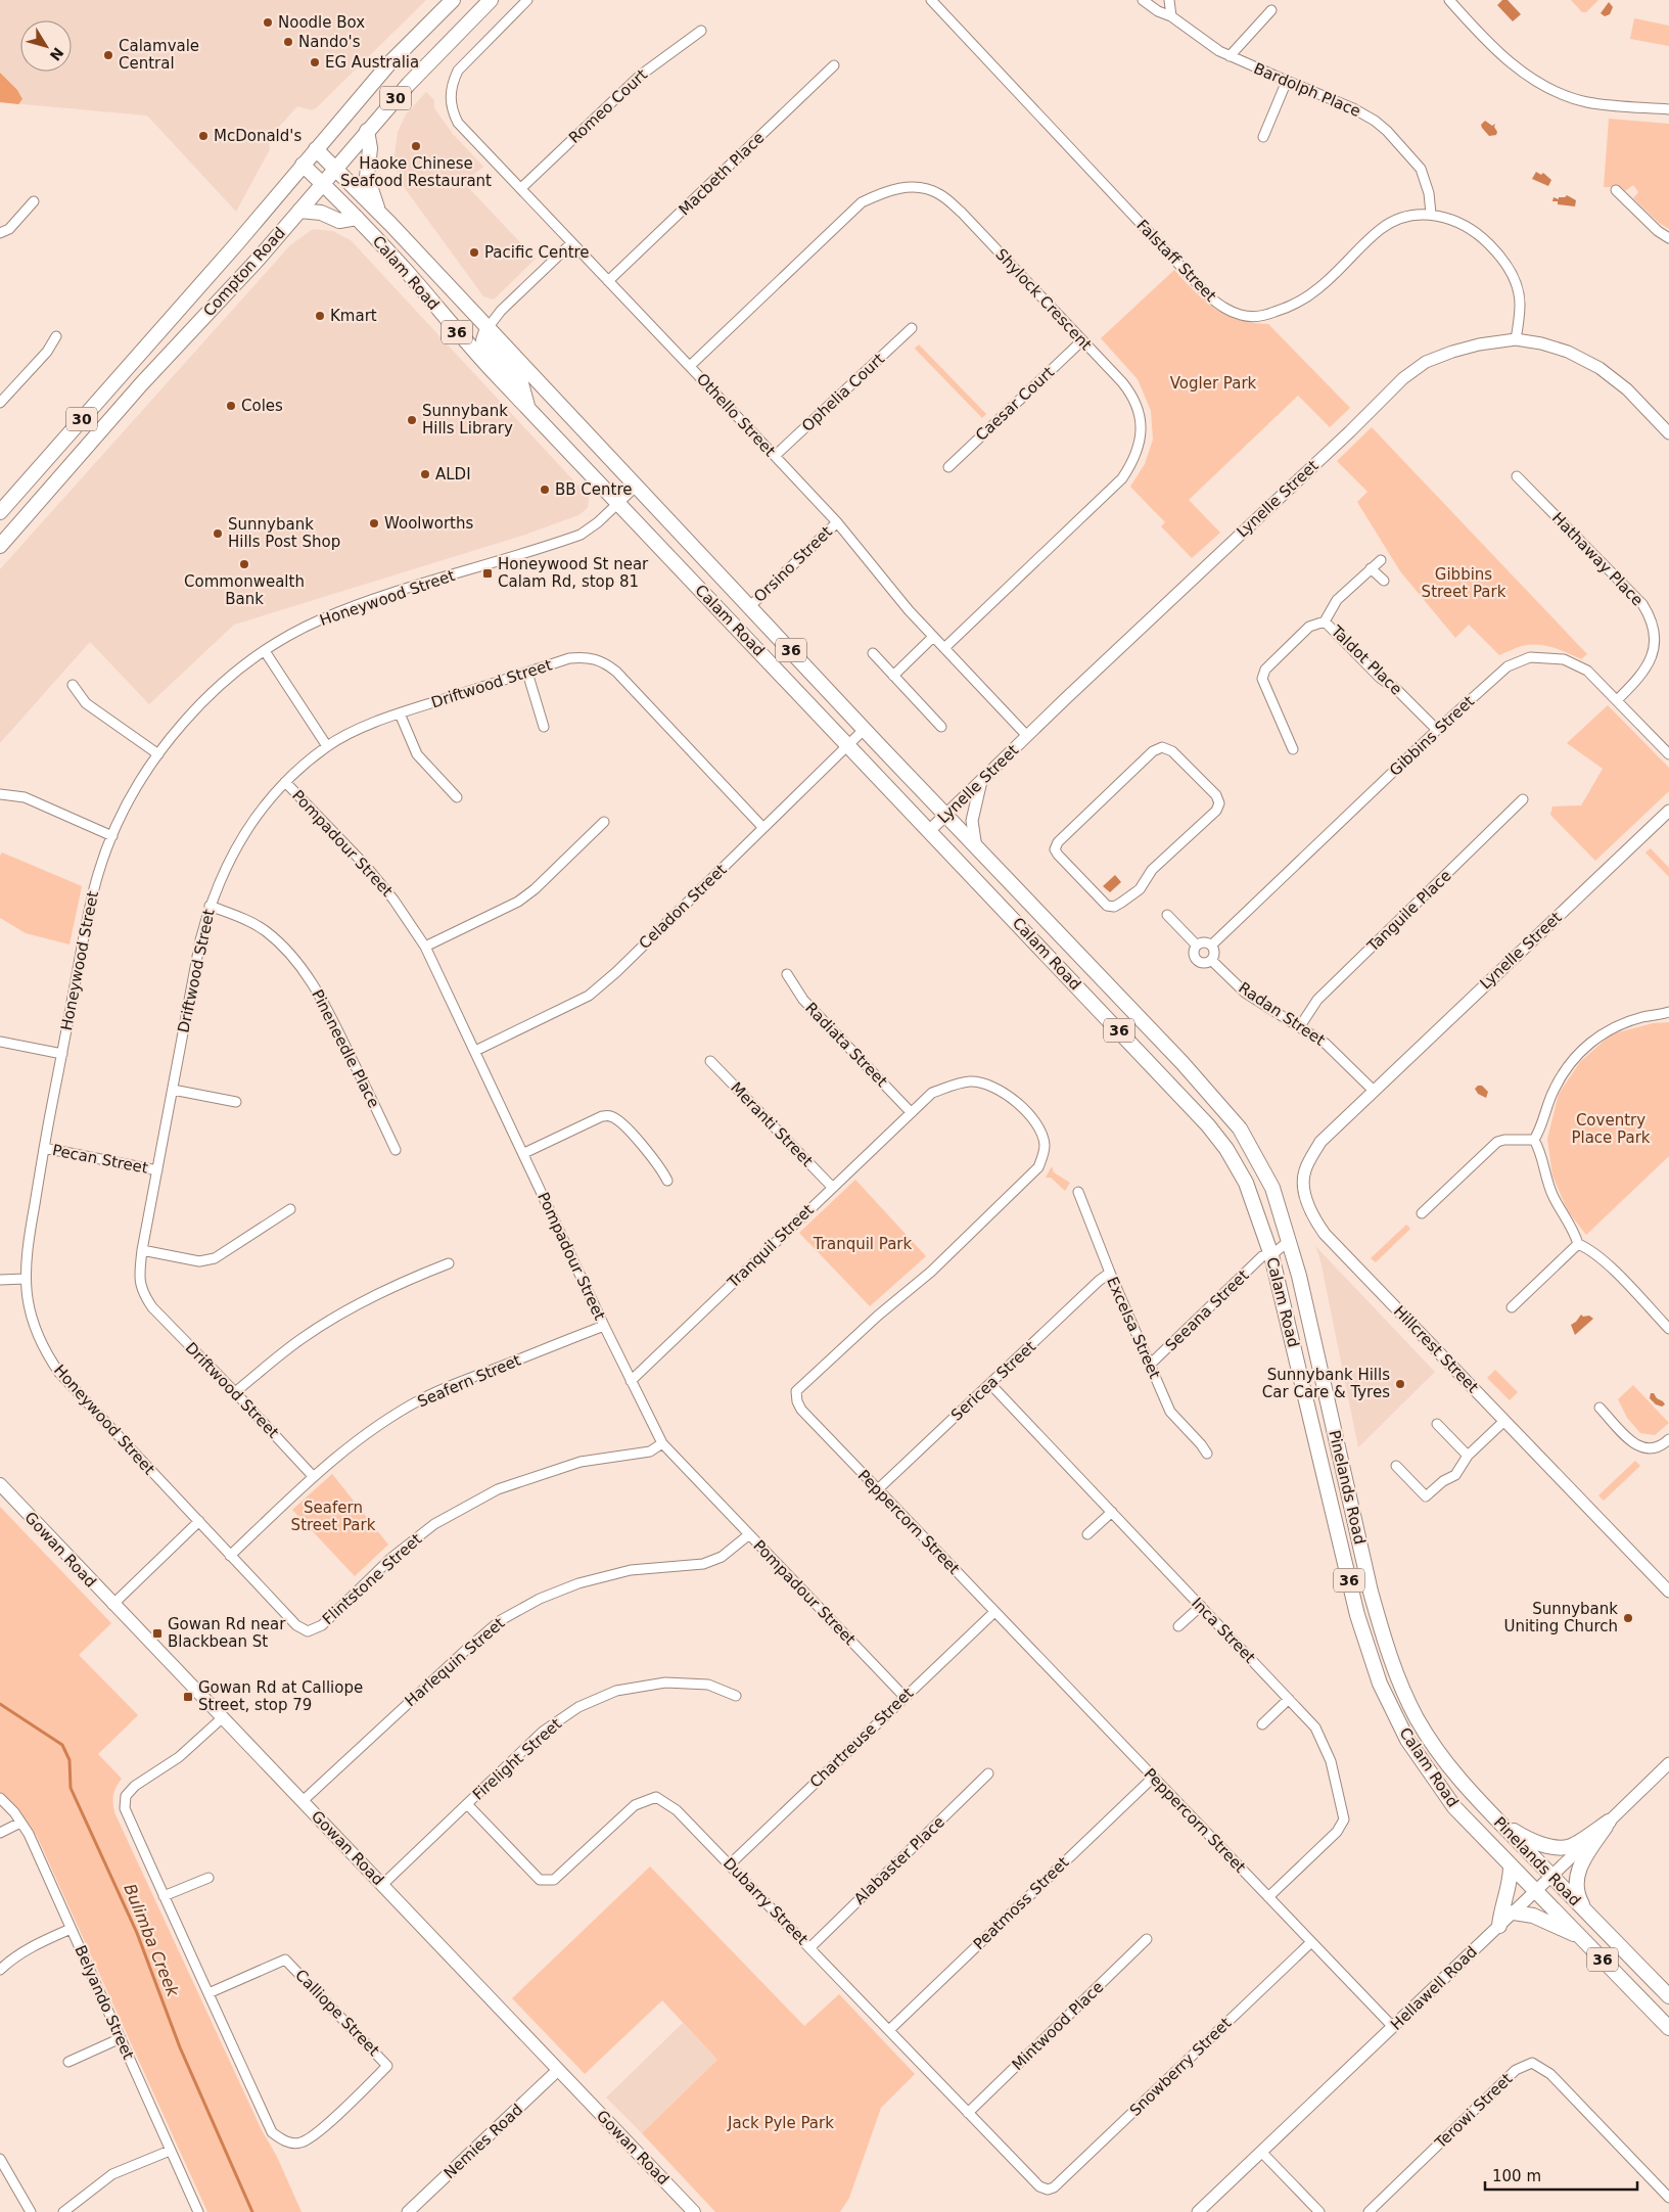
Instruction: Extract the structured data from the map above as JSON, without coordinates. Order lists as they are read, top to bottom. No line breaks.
{"streets":{"main road":["30","Compton Road","Calam Road","36","Pinelands Road","Gowan Road"],"street":["Bardolph Place","Romeo Court","Macbeth Place","Falstaff Street","Shylock Crescent","Ophelia Court","Caesar Court","Othello Street","Lynelle Street","Hathaway Place","Orsino Street","Honeywood Street","Taldot Place","Driftwood Street","Gibbins Street","Pompadour Street","Celadon Street","Tanguile Place","Radan Street","Radiata Street","Pineneedle Place","Meranti Street","Pecan Street","Tranquil Street","Seeana Street","Excelsa Street","Hillcrest Street","Seafern Street","Sericea Street","Peppercorn Street","Flintstone Street","Inca Street","Harlequin Street","Chartreuse Street","Firelight Street","Alabaster Place","Dubarry Street","Peatmoss Street","Hellawell Road","Belyando Street","Calliope Street","Mintwood Place","Snowberry Street","Terowi Street","Nemies Road"]},"crossings":[["Bardolph Place","Falstaff Street"],["Romeo Court","Othello Street"],["Macbeth Place","Othello Street"],["Falstaff Street","Lynelle Street"],["Compton Road","Calam Road"],["Calam Road","Lynelle Street"],["Calam Road","Orsino Street"],["Calam Road","Honeywood Street"],["Calam Road","Celadon Street"],["Calam Road","Seeana Street"],["Calam Road","Pinelands Road"],["Calam Road","Hellawell Road"],["Shylock Crescent","Caesar Court"],["Shylock Crescent","Othello Street"],["Ophelia Court","Othello Street"],["Othello Street","Lynelle Street"],["Othello Street","Orsino Street"],["Lynelle Street","Radan Street"],["Lynelle Street","Hillcrest Street"],["Hathaway Place","Gibbins Street"],["Honeywood Street","Pecan Street"],["Honeywood Street","Seafern Street"],["Honeywood Street","Flintstone Street"],["Taldot Place","Gibbins Street"],["Driftwood Street","Pompadour Street"],["Driftwood Street","Celadon Street"],["Driftwood Street","Pineneedle Place"],["Driftwood Street","Pecan Street"],["Driftwood Street","Seafern Street"],["Gibbins Street","Radan Street"],["Pompadour Street","Celadon Street"],["Pompadour Street","Tranquil Street"],["Pompadour Street","Seafern Street"],["Pompadour Street","Flintstone Street"],["Pompadour Street","Harlequin Street"],["Pompadour Street","Chartreuse Street"],["Tanguile Place","Radan Street"],["Radan Street","Hillcrest Street"],["Radiata Street","Tranquil Street"],["Radiata Street","Peppercorn Street"],["Meranti Street","Tranquil Street"],["Tranquil Street","Peppercorn Street"],["Seeana Street","Excelsa Street"],["Seeana Street","Pinelands Road"],["Excelsa Street","Sericea Street"],["Sericea Street","Peppercorn Street"],["Sericea Street","Inca Street"],["Pinelands Road","Hellawell Road"],["Peppercorn Street","Inca Street"],["Peppercorn Street","Chartreuse Street"],["Peppercorn Street","Peatmoss Street"],["Peppercorn Street","Hellawell Road"],["Peppercorn Street","Snowberry Street"],["Gowan Road","Harlequin Street"],["Gowan Road","Firelight Street"],["Gowan Road","Calliope Street"],["Gowan Road","Nemies Road"],["Chartreuse Street","Dubarry Street"],["Firelight Street","Dubarry Street"],["Alabaster Place","Dubarry Street"],["Dubarry Street","Peatmoss Street"],["Dubarry Street","Mintwood Place"],["Dubarry Street","Snowberry Street"]],"water":["Bulimba Creek"],"parks":["Vogler Park","Gibbins Street Park","Coventry Place Park","Tranquil Park","Seafern Street Park","Jack Pyle Park"],"places":{"other":["Noodle Box","Nando's","Calamvale Central","EG Australia","McDonald's","Haoke Chinese Seafood Restaurant","Pacific Centre","Kmart","Coles","Sunnybank Hills Library","ALDI","BB Centre","Woolworths","Sunnybank Hills Post Shop","Commonwealth Bank","Sunnybank Hills Car Care & Tyres","Sunnybank Uniting Church"],"transit":["Honeywood St near Calam Rd, stop 81","Gowan Rd near Blackbean St","Gowan Rd at Calliope Street, stop 79"]},"scale_bar":"100 m","north":"bottom right"}
